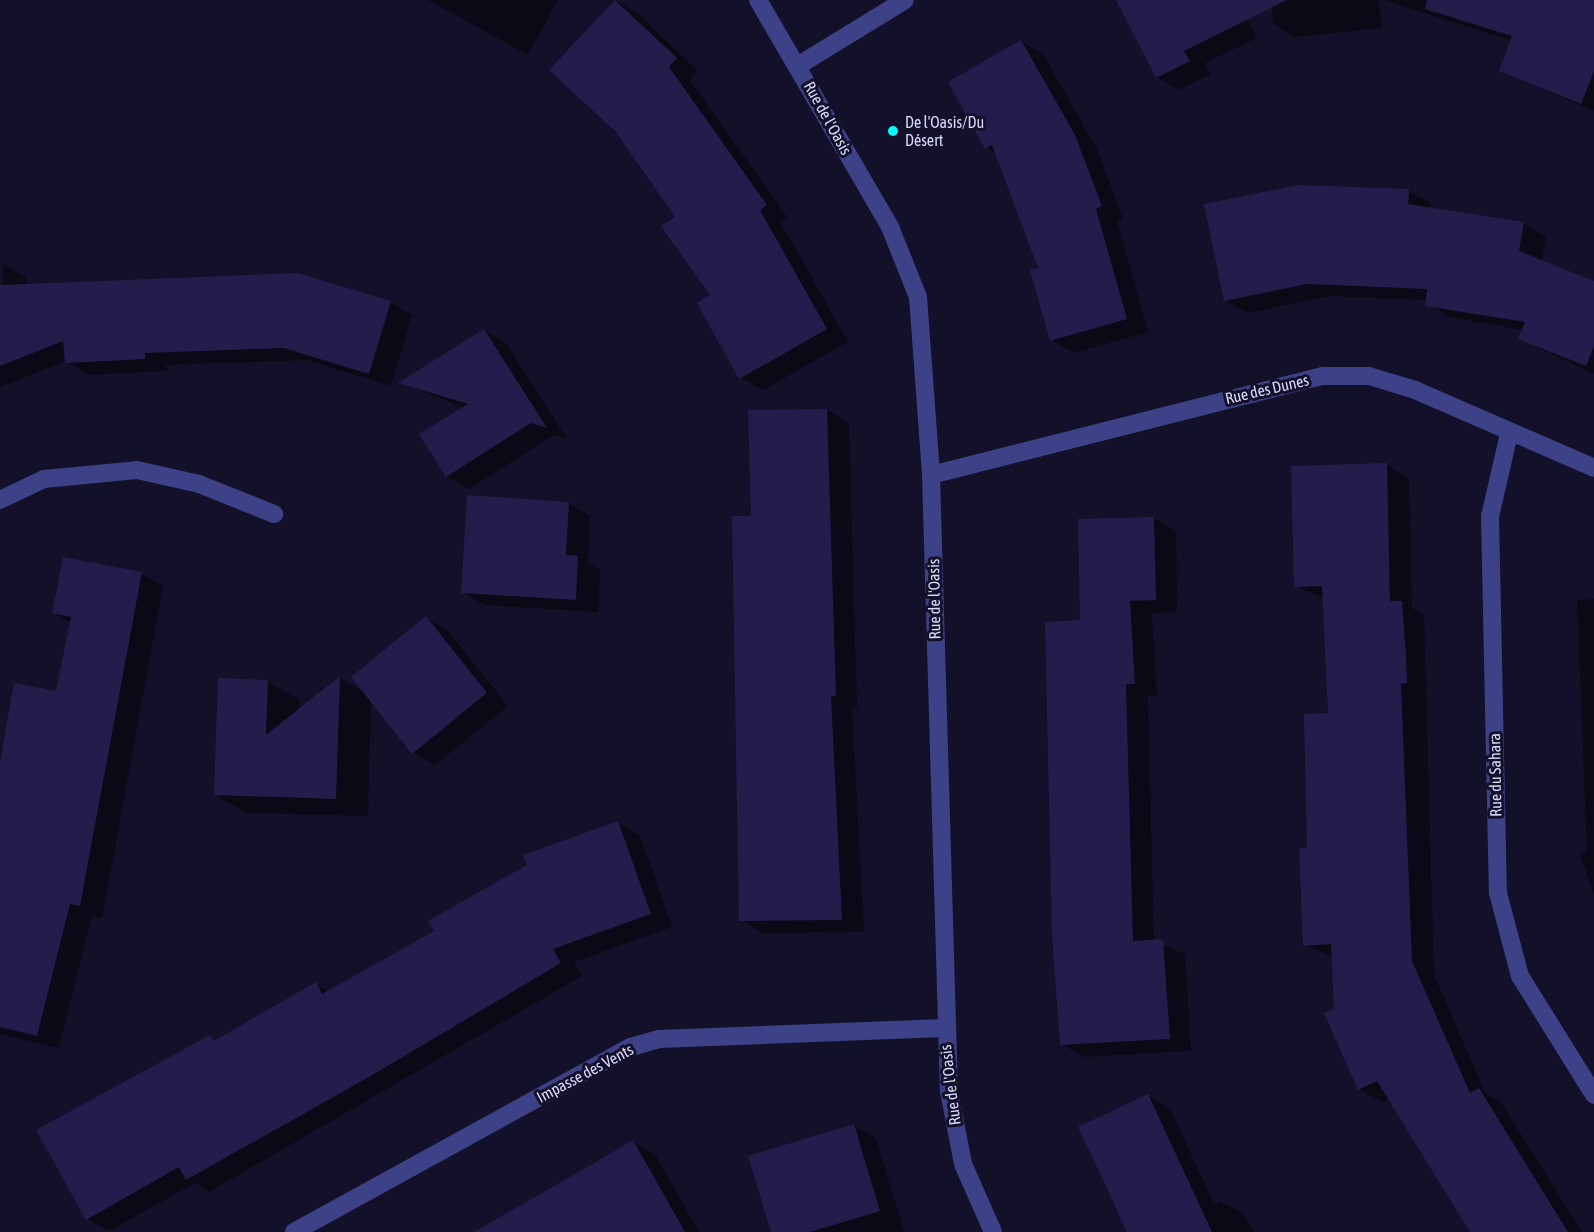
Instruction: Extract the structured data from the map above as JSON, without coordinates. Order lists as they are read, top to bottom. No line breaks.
{"streets":{"street":["Rue de l'Oasis","Rue des Dunes","Rue du Sahara","Impasse des Vents"]},"crossings":[["Rue de l'Oasis","Rue des Dunes"],["Rue de l'Oasis","Impasse des Vents"],["Rue des Dunes","Rue du Sahara"]],"places":["De l'Oasis/Du Désert"]}
